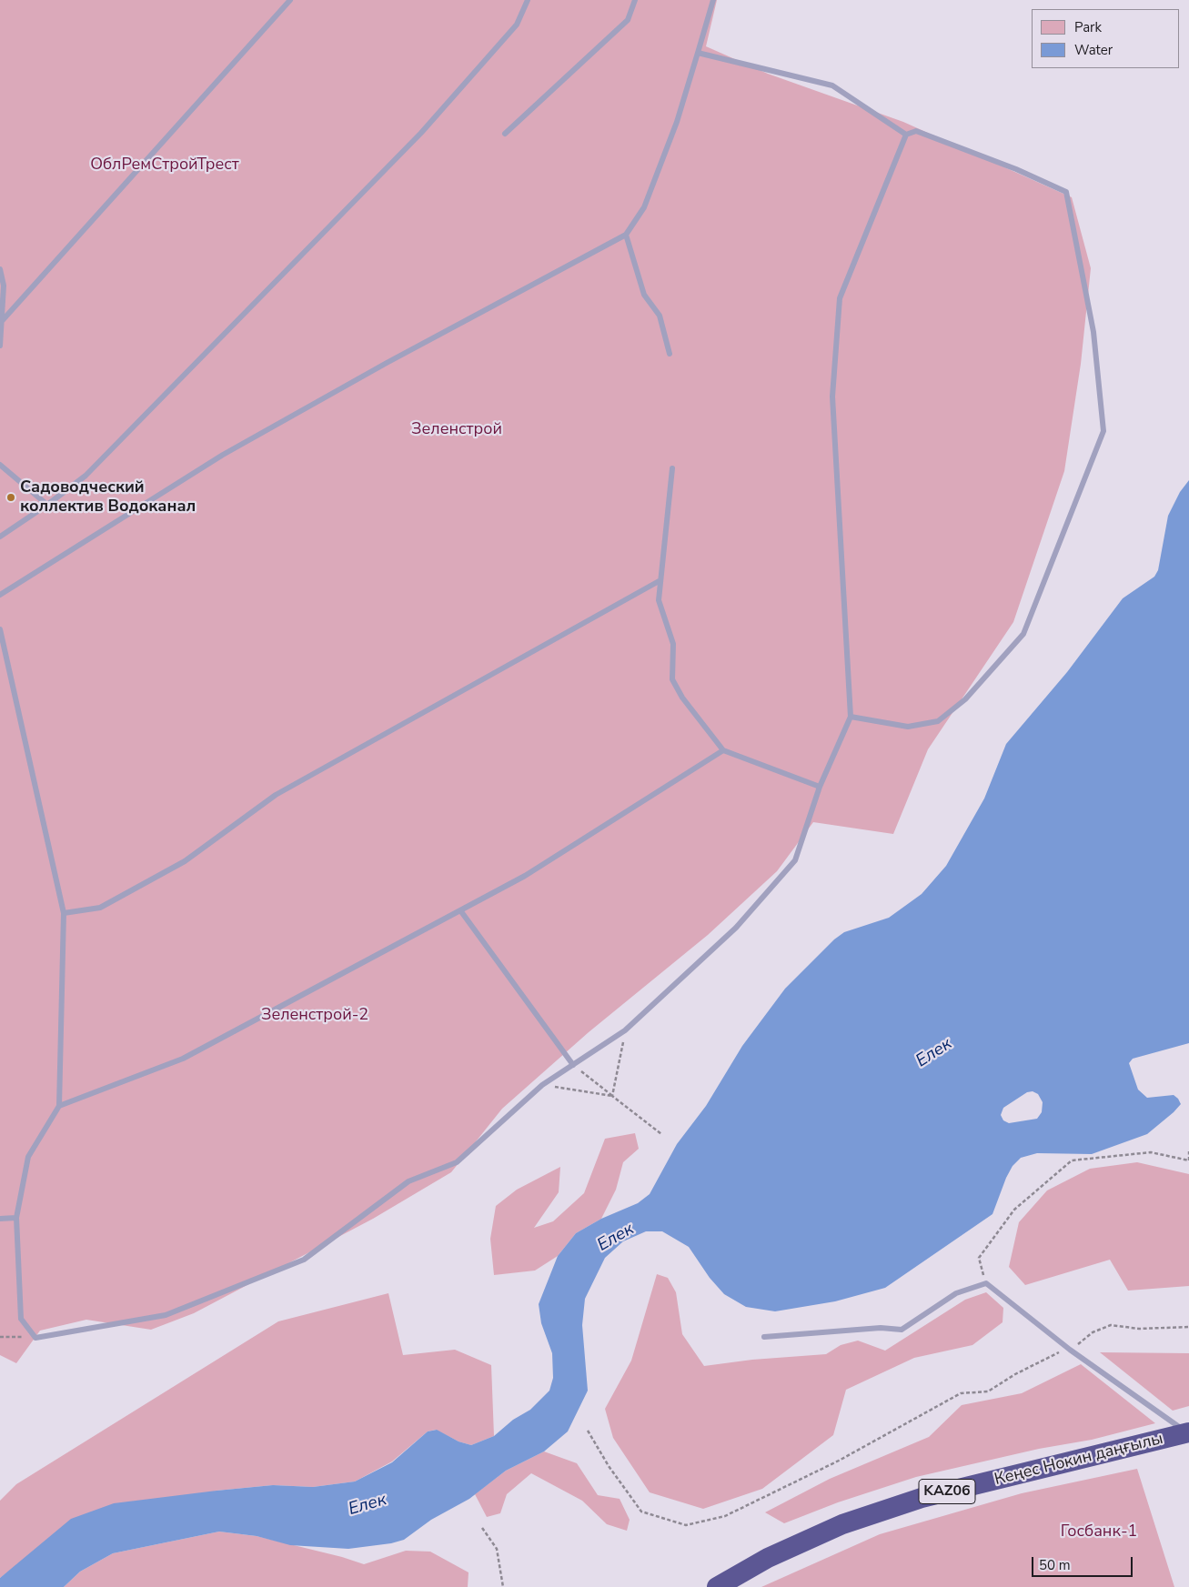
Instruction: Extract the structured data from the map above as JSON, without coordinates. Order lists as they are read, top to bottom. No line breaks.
{"streets":{"highway":["Кеңес Нокин даңғылы","KАZ06"]},"water":["Елек"],"parks":["ОблРемСтройТрест","Зеленстрой","Зеленстрой-2","Госбанк-1"],"places":["Садоводческий коллектив Водоканал"],"legend":["Park","Water"],"scale_bar":"50 m"}
